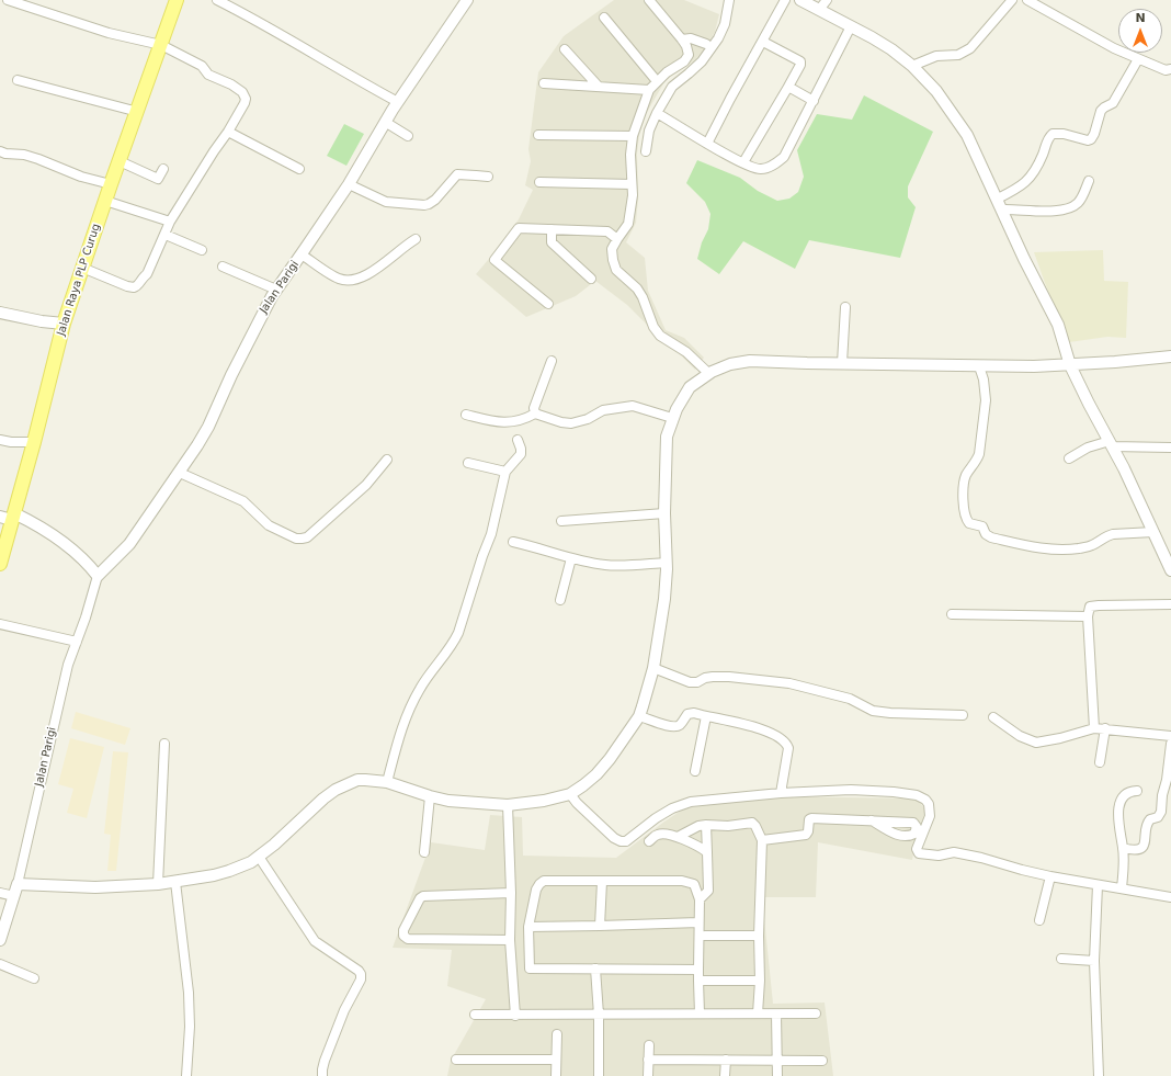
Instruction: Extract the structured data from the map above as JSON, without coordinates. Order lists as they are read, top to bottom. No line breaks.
{"streets":{"main road":["Jalan Raya PLP Curug"],"street":["Jalan Parigi"]},"north":"top"}
